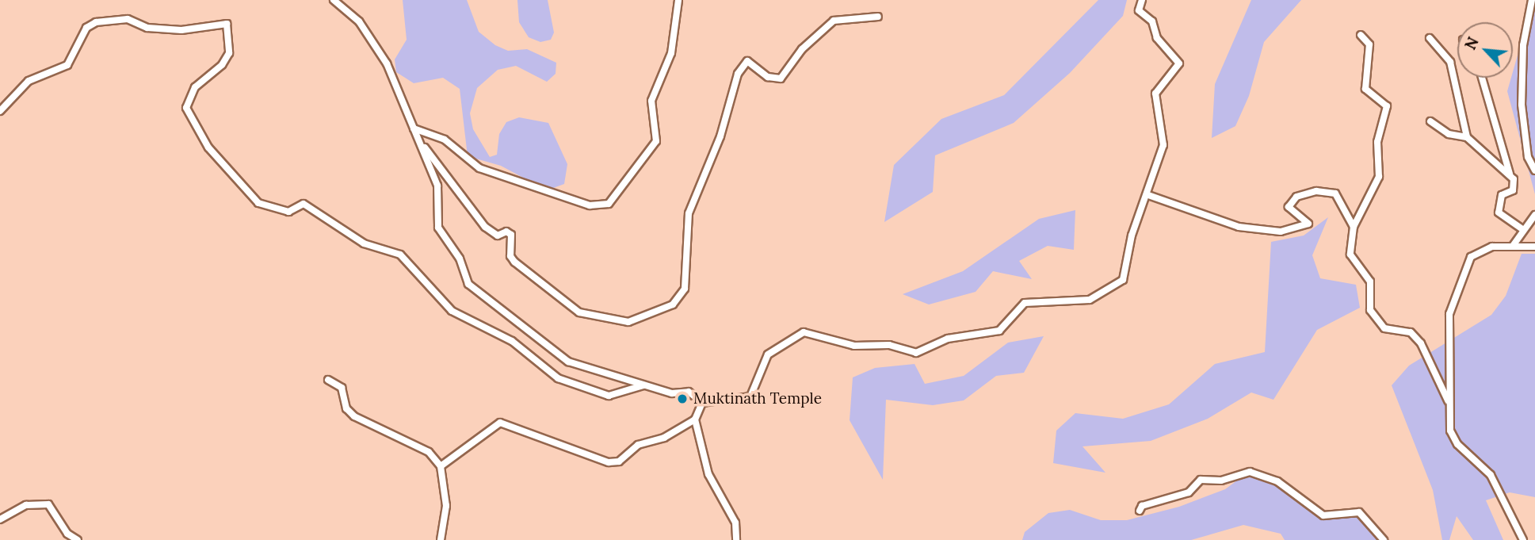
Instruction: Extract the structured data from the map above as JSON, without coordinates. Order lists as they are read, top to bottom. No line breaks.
{"places":["Muktinath Temple"],"north":"top left"}
